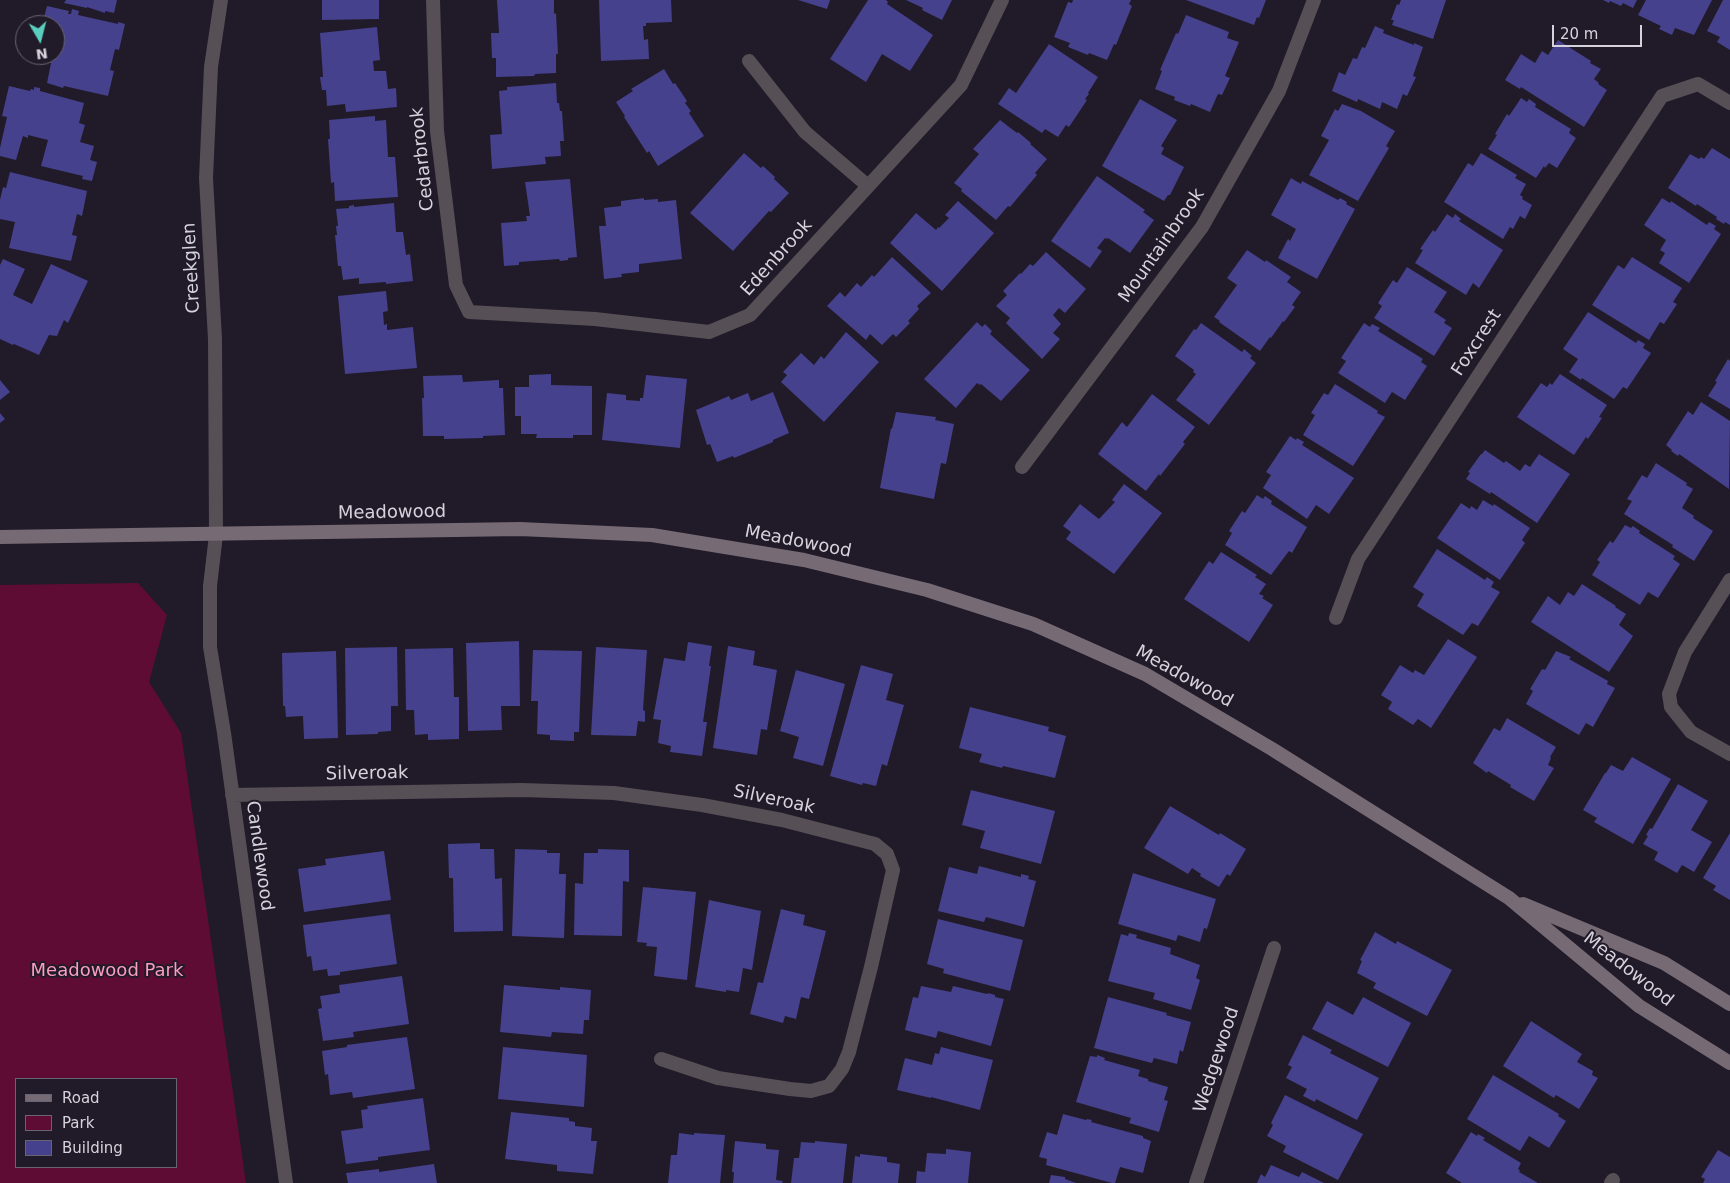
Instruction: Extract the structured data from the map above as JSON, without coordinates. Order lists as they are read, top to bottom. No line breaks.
{"streets":{"main road":["Meadowood"],"street":["Cedarbrook","Mountainbrook","Edenbrook","Creekglen","Foxcrest","Silveroak","Candlewood","Wedgewood"]},"crossings":[["Cedarbrook","Edenbrook"],["Creekglen","Meadowood"],["Creekglen","Candlewood"],["Meadowood","Candlewood"],["Silveroak","Candlewood"]],"parks":["Meadowood Park"],"legend":["Road","Park","Building"],"scale_bar":"20 m","north":"bottom"}
